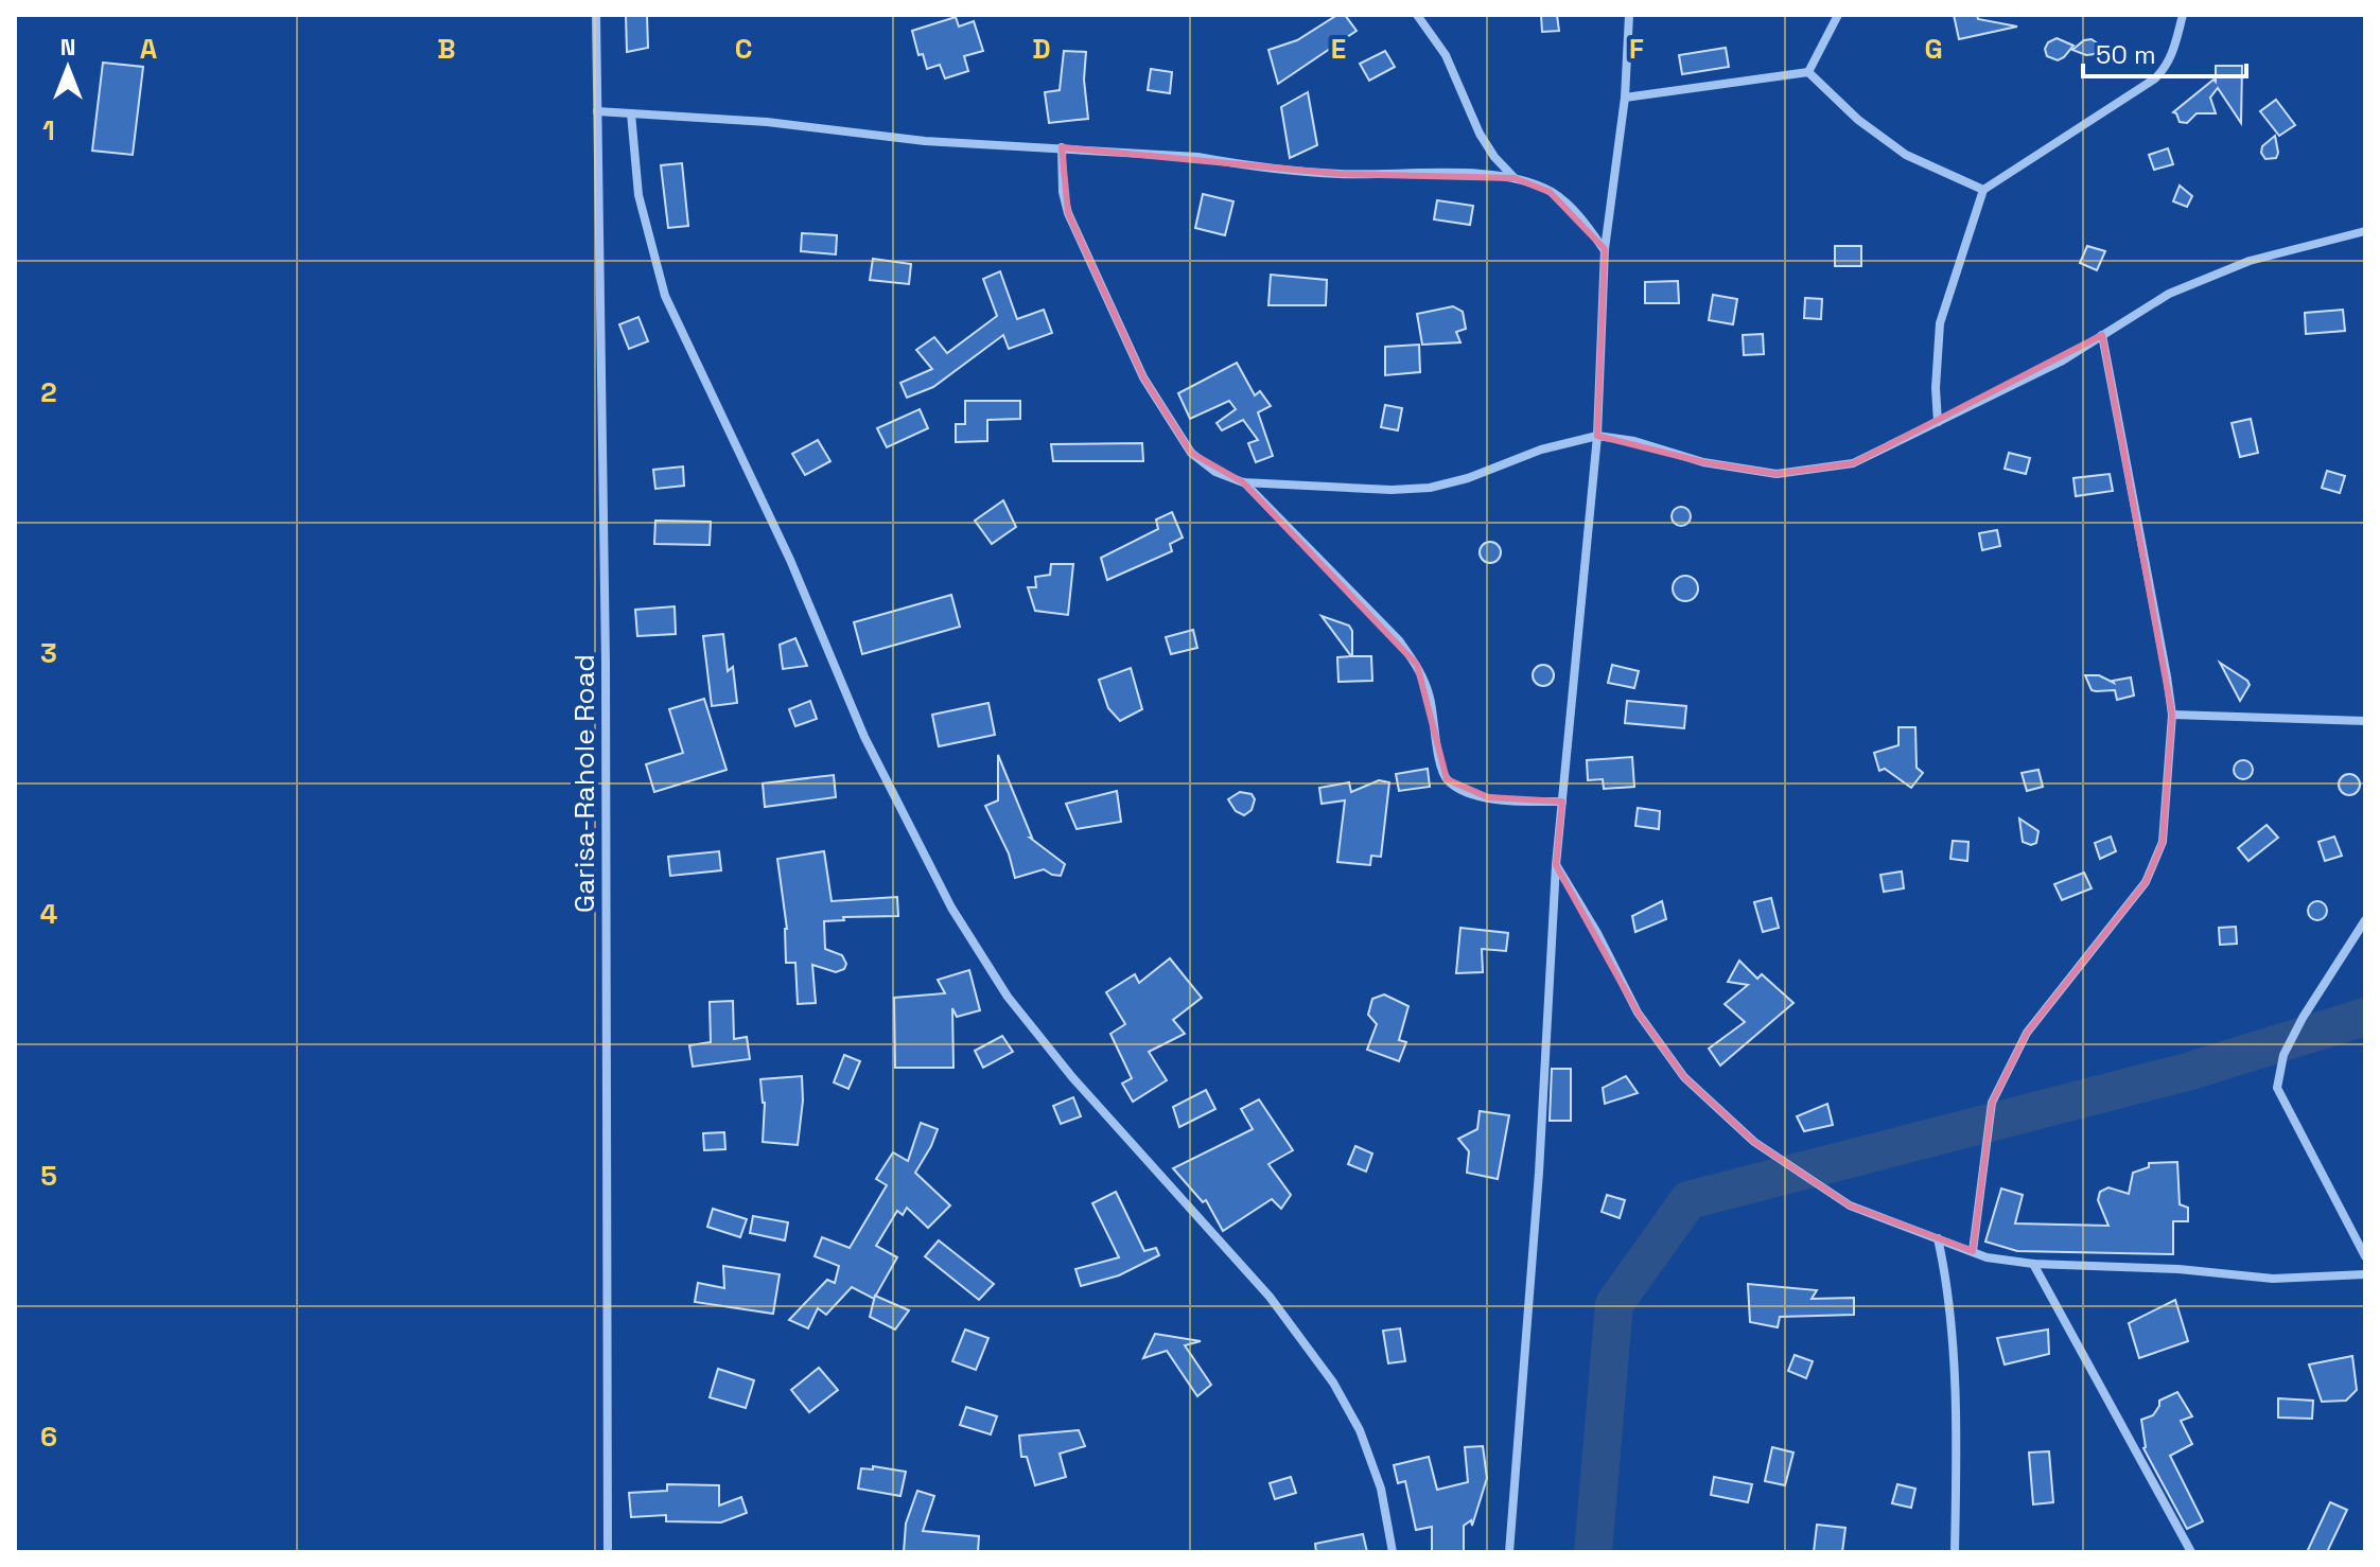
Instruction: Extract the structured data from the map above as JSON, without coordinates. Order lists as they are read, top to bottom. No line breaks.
{"streets":{"street":["Garisa-Rahole Road"]},"scale_bar":"50 m","north":"top","grid":{"columns":["A","B","C","D","E","F","G"],"rows":["1","2","3","4","5","6"]}}
